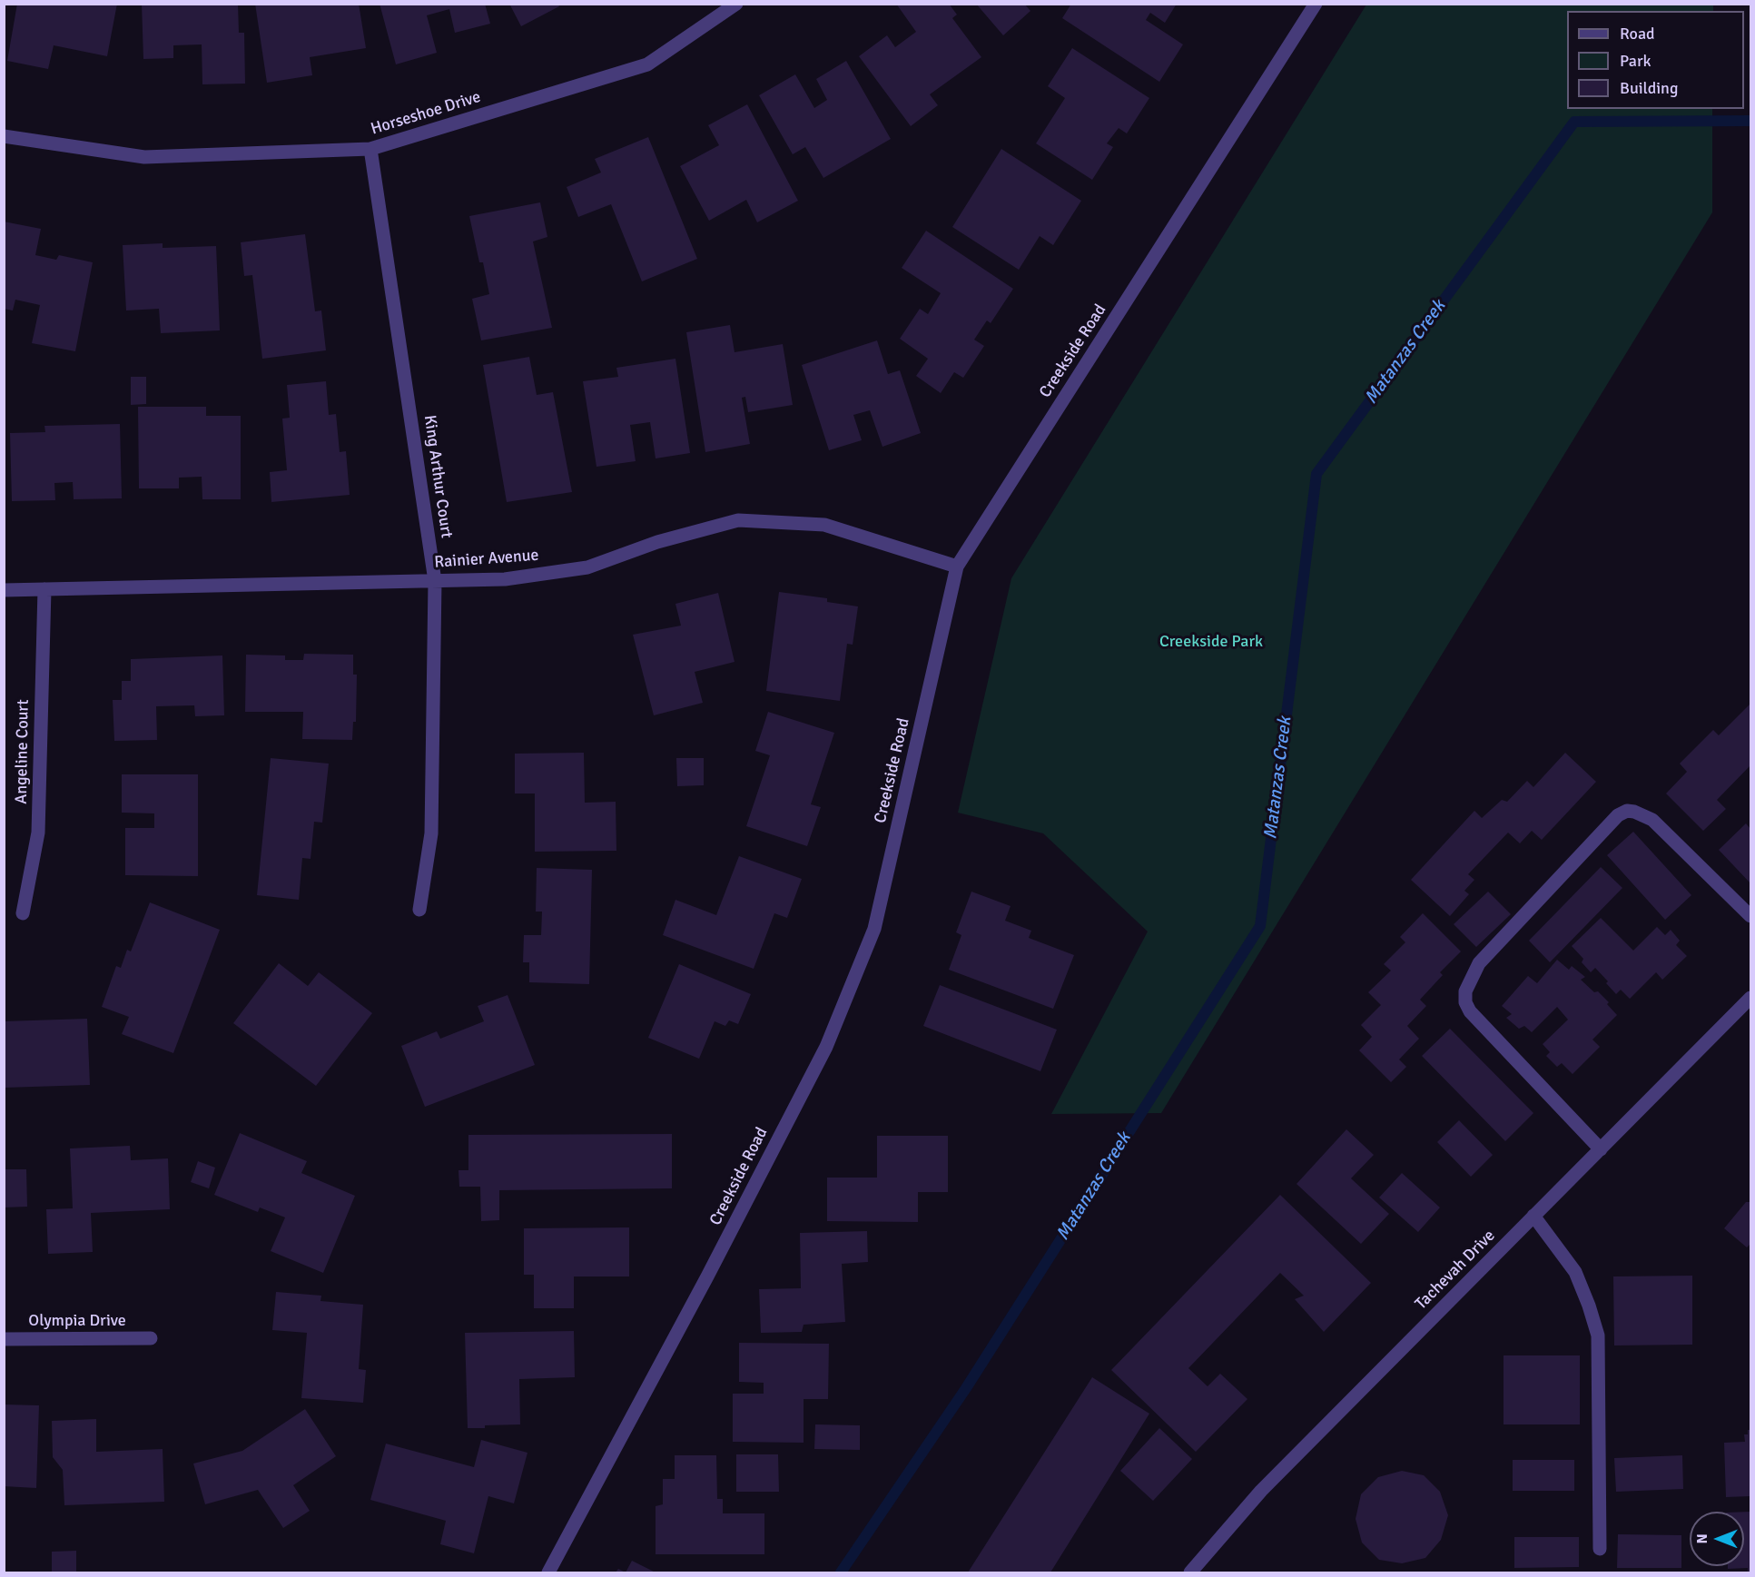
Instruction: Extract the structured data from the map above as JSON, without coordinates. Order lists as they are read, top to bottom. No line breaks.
{"streets":{"street":["Horseshoe Drive","Creekside Road","King Arthur Court","Rainier Avenue","Angeline Court","Tachevah Drive","Olympia Drive"]},"crossings":[["Horseshoe Drive","King Arthur Court"],["Creekside Road","Rainier Avenue"],["King Arthur Court","Rainier Avenue"],["Rainier Avenue","Angeline Court"]],"water":["Matanzas Creek"],"parks":["Creekside Park"],"legend":["Road","Park","Building"],"north":"left"}
